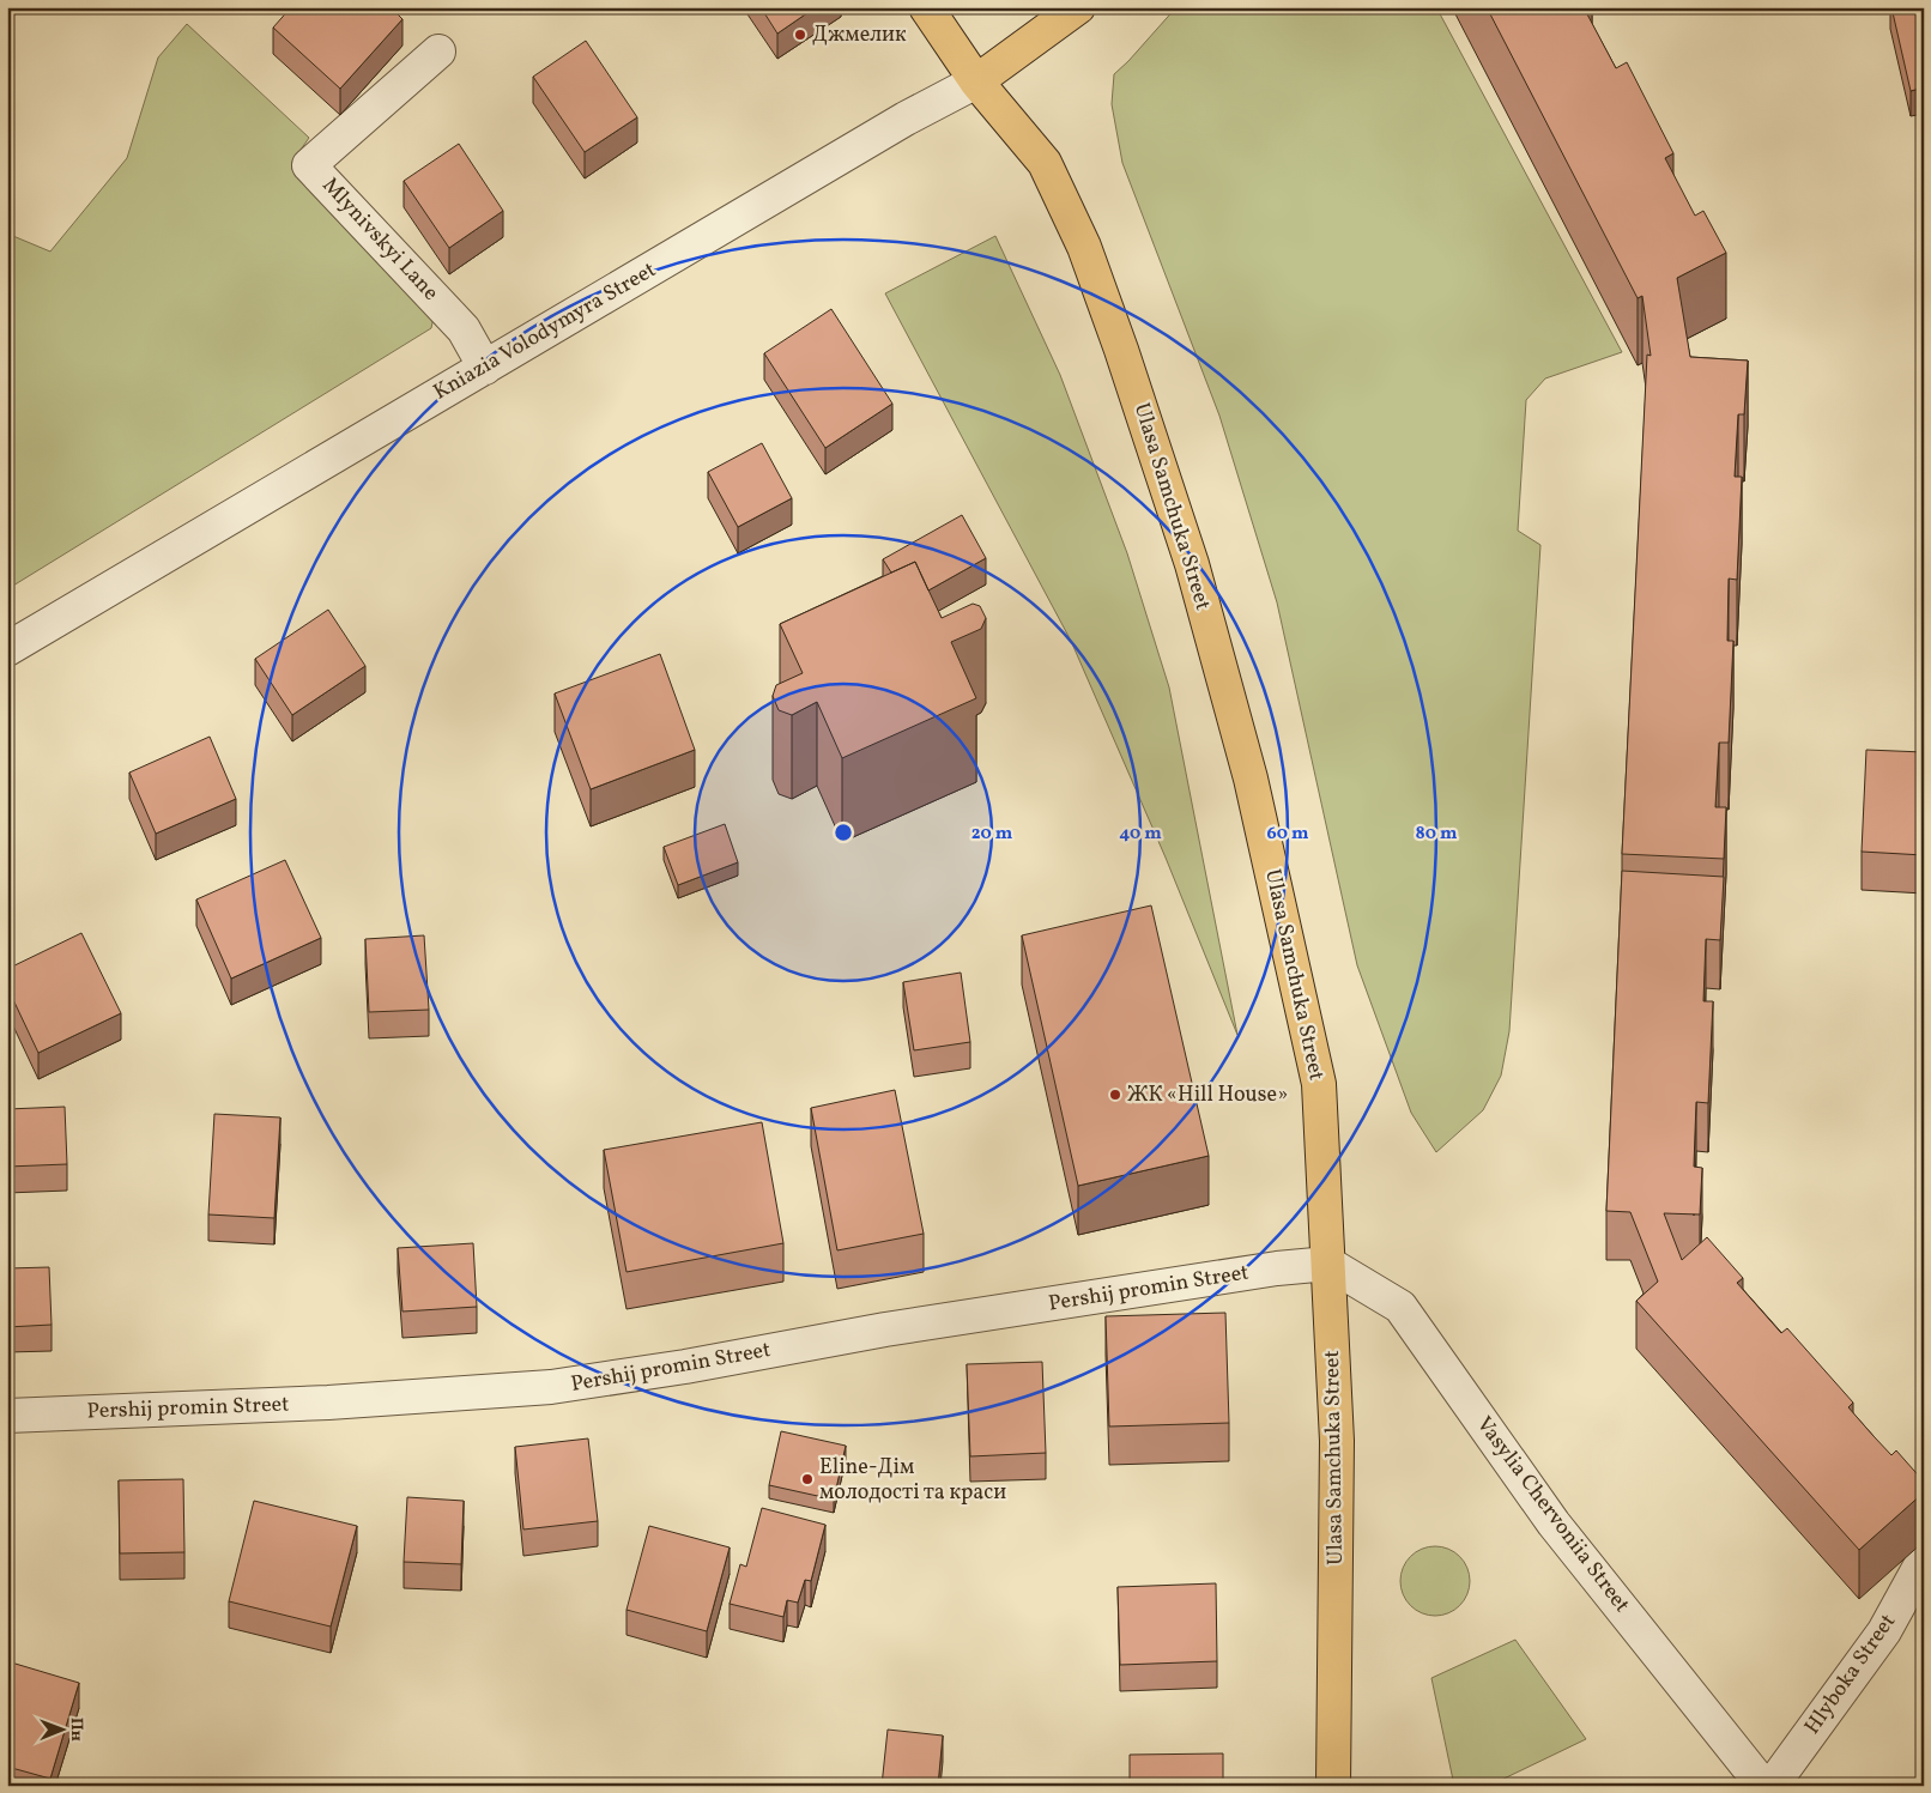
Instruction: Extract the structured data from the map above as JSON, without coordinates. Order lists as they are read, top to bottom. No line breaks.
{"streets":{"main road":["Kniazia Volodymyra Street","Ulasa Samchuka Street"],"street":["Mlynivskyi Lane","Pershij promin Street","Vasylia Chervoniia Street","Hlyboka Street"]},"crossings":[["Mlynivskyi Lane","Kniazia Volodymyra Street"],["Kniazia Volodymyra Street","Ulasa Samchuka Street"],["Ulasa Samchuka Street","Pershij promin Street"],["Ulasa Samchuka Street","Vasylia Chervoniia Street"],["Pershij promin Street","Vasylia Chervoniia Street"]],"places":["Джмелик","ЖК «Hill House»","Eline-Дім молодості та краси"],"north":"right","rings":["20 m","40 m","60 m","80 m"]}
